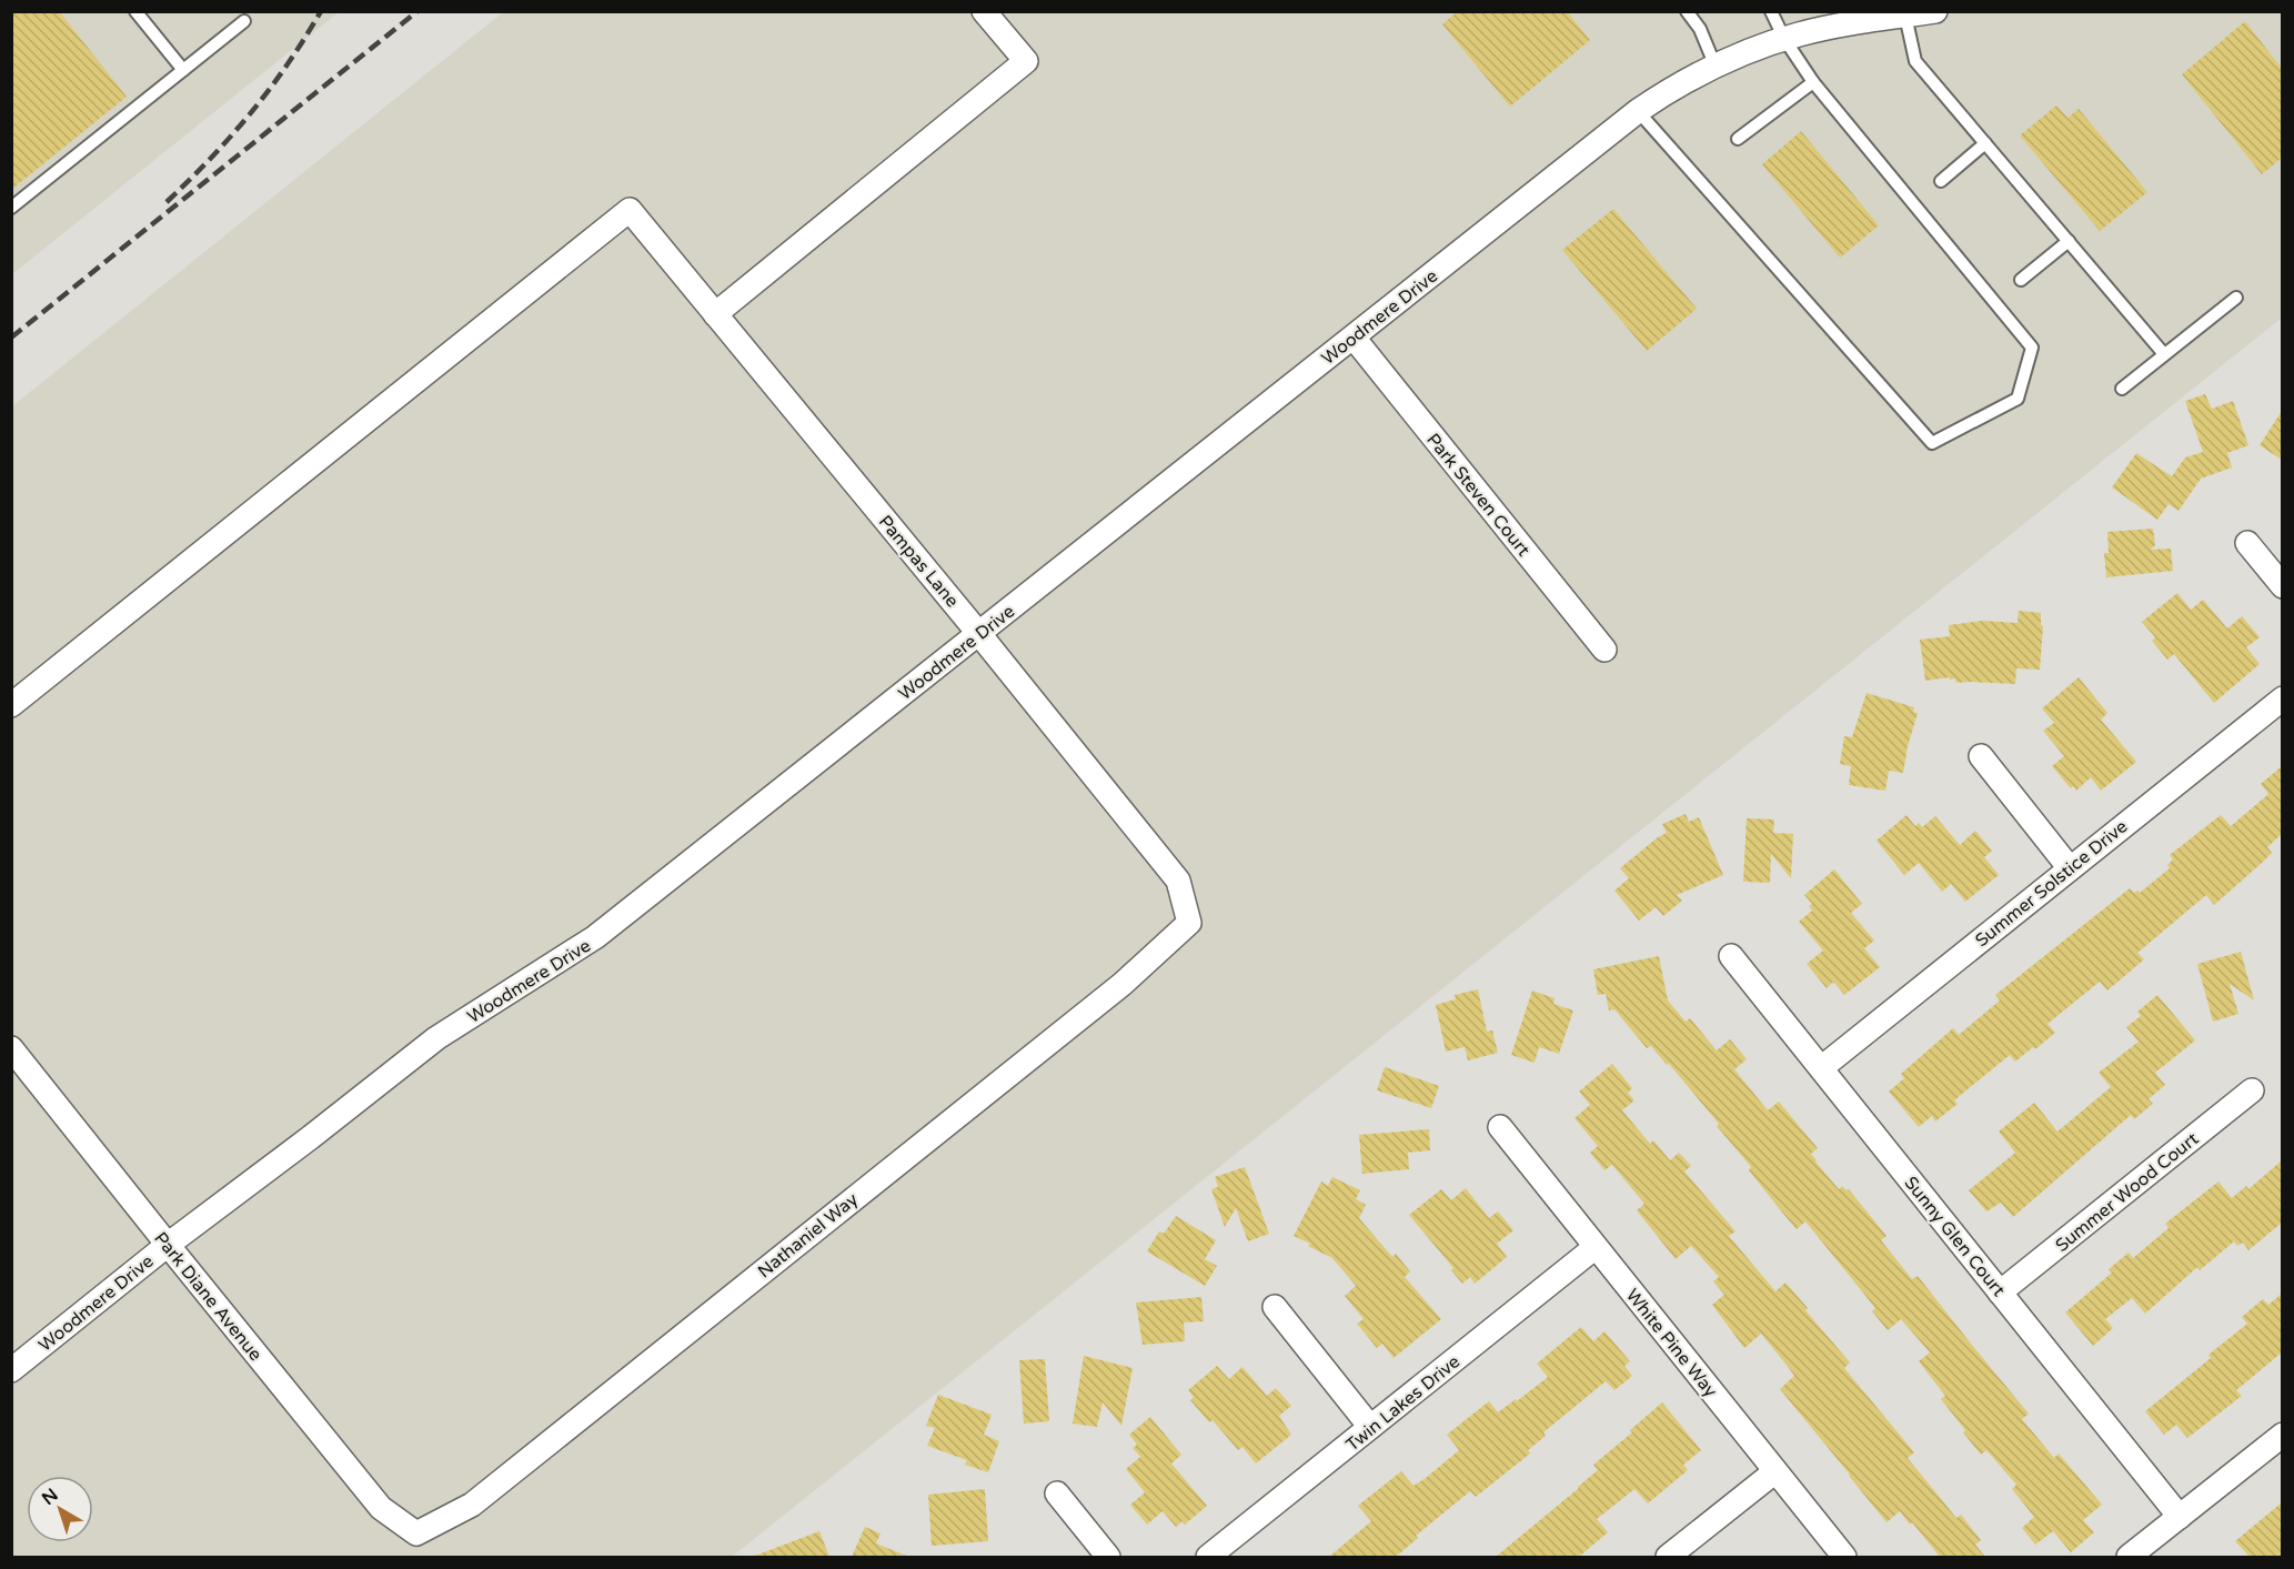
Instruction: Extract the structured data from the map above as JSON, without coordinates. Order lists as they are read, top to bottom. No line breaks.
{"streets":{"street":["Woodmere Drive","Park Steven Court","Pampas Lane","Summer Solstice Drive","Summer Wood Court","Nathaniel Way","Sunny Glen Court","Park Diane Avenue","White Pine Way","Twin Lakes Drive"]},"crossings":[["Woodmere Drive","Park Steven Court"],["Woodmere Drive","Pampas Lane"],["Woodmere Drive","Park Diane Avenue"],["Pampas Lane","Nathaniel Way"],["Summer Solstice Drive","Sunny Glen Court"],["Summer Wood Court","Sunny Glen Court"],["Nathaniel Way","Park Diane Avenue"],["White Pine Way","Twin Lakes Drive"]],"north":"top left"}
